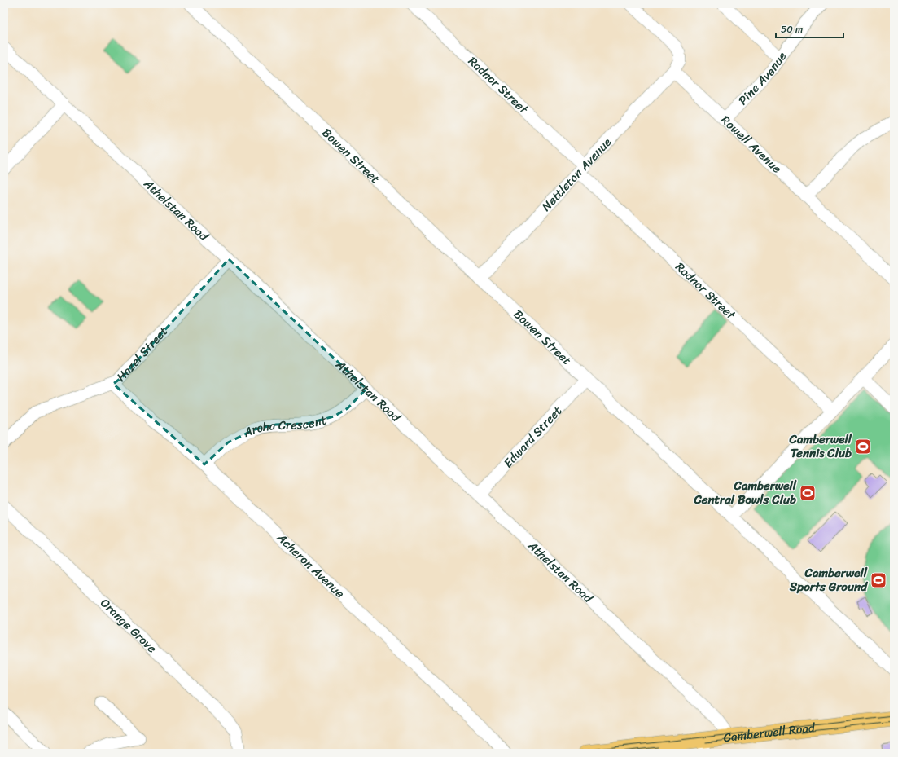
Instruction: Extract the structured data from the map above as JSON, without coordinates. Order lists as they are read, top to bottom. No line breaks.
{"streets":{"main road":["Camberwell Road"],"street":["Pine Avenue","Radnor Street","Rowell Avenue","Bowen Street","Nettleton Avenue","Athelstan Road","Hazel Street","Aroha Crescent","Edward Street","Acheron Avenue","Orange Grove"]},"crossings":[["Pine Avenue","Rowell Avenue"],["Radnor Street","Nettleton Avenue"],["Rowell Avenue","Nettleton Avenue"],["Bowen Street","Nettleton Avenue"],["Bowen Street","Edward Street"],["Athelstan Road","Hazel Street"],["Athelstan Road","Aroha Crescent"],["Athelstan Road","Edward Street"],["Athelstan Road","Camberwell Road"],["Hazel Street","Acheron Avenue"],["Aroha Crescent","Acheron Avenue"]],"places":{"sports":["Camberwell Tennis Club","Camberwell Central Bowls Club","Camberwell Sports Ground"]},"scale_bar":"50 m"}
